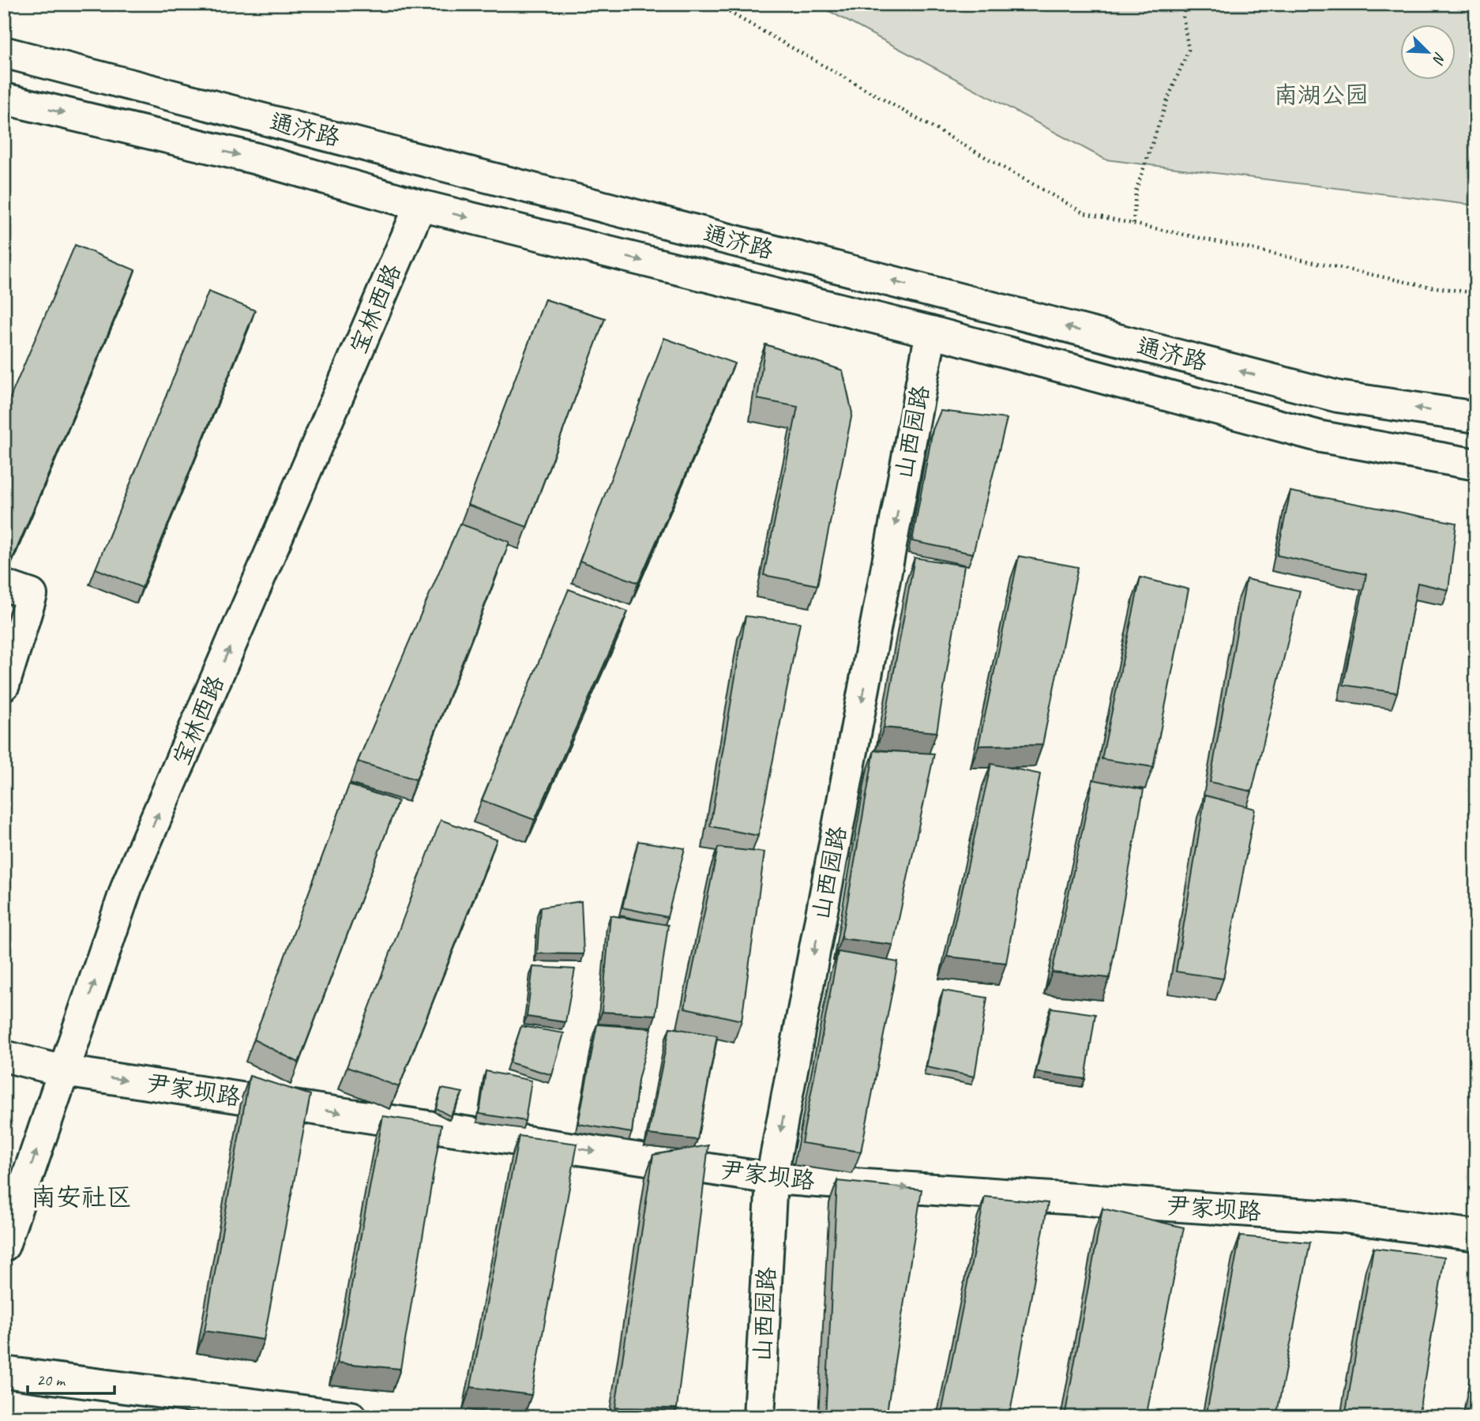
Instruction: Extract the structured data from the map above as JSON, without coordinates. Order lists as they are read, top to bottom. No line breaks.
{"streets":{"street":["通济路","宝林西路","山西园路","尹家坝路"]},"crossings":[["通济路","宝林西路"],["通济路","山西园路"],["宝林西路","尹家坝路"],["山西园路","尹家坝路"]],"one_way":["宝林西路","山西园路","尹家坝路"],"districts":["南安社区"],"parks":["南湖公园"],"scale_bar":"20 m","north":"bottom right"}
